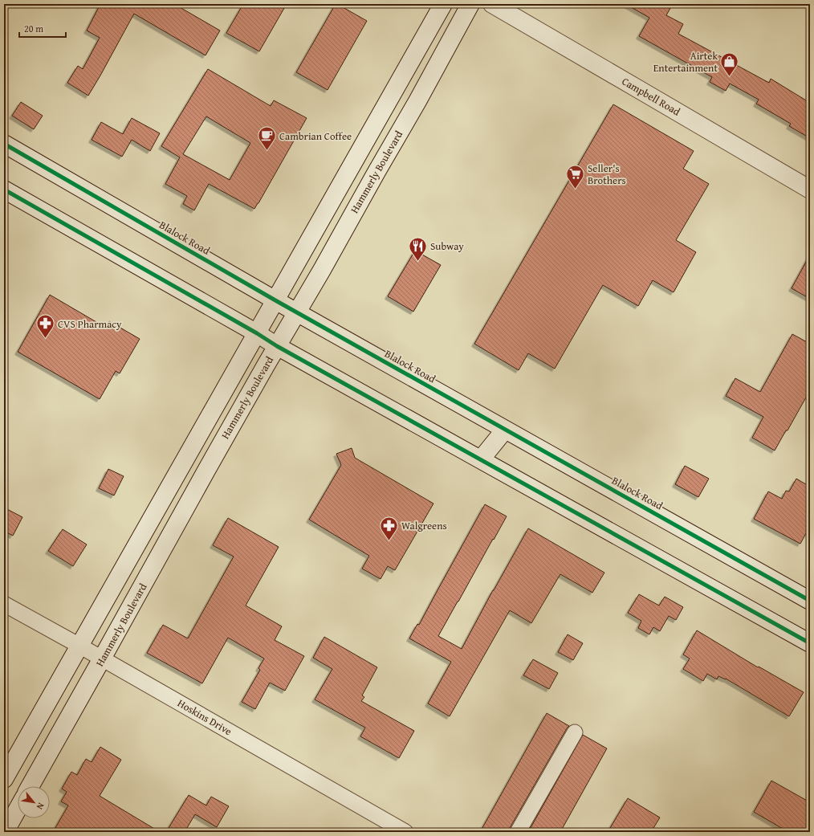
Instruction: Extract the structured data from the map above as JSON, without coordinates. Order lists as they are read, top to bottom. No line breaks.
{"streets":{"main road":["Campbell Road","Hammerly Boulevard","Blalock Road"],"street":["Hoskins Drive"]},"crossings":[["Hammerly Boulevard","Blalock Road"],["Hammerly Boulevard","Hoskins Drive"]],"places":{"shop":["Airtek Entertainment"],"cafe":["Cambrian Coffee"],"supermarket":["Seller's Brothers"],"restaurant":["Subway"],"pharmacy":["CVS Pharmacy","Walgreens"]},"scale_bar":"20 m","north":"bottom right"}
